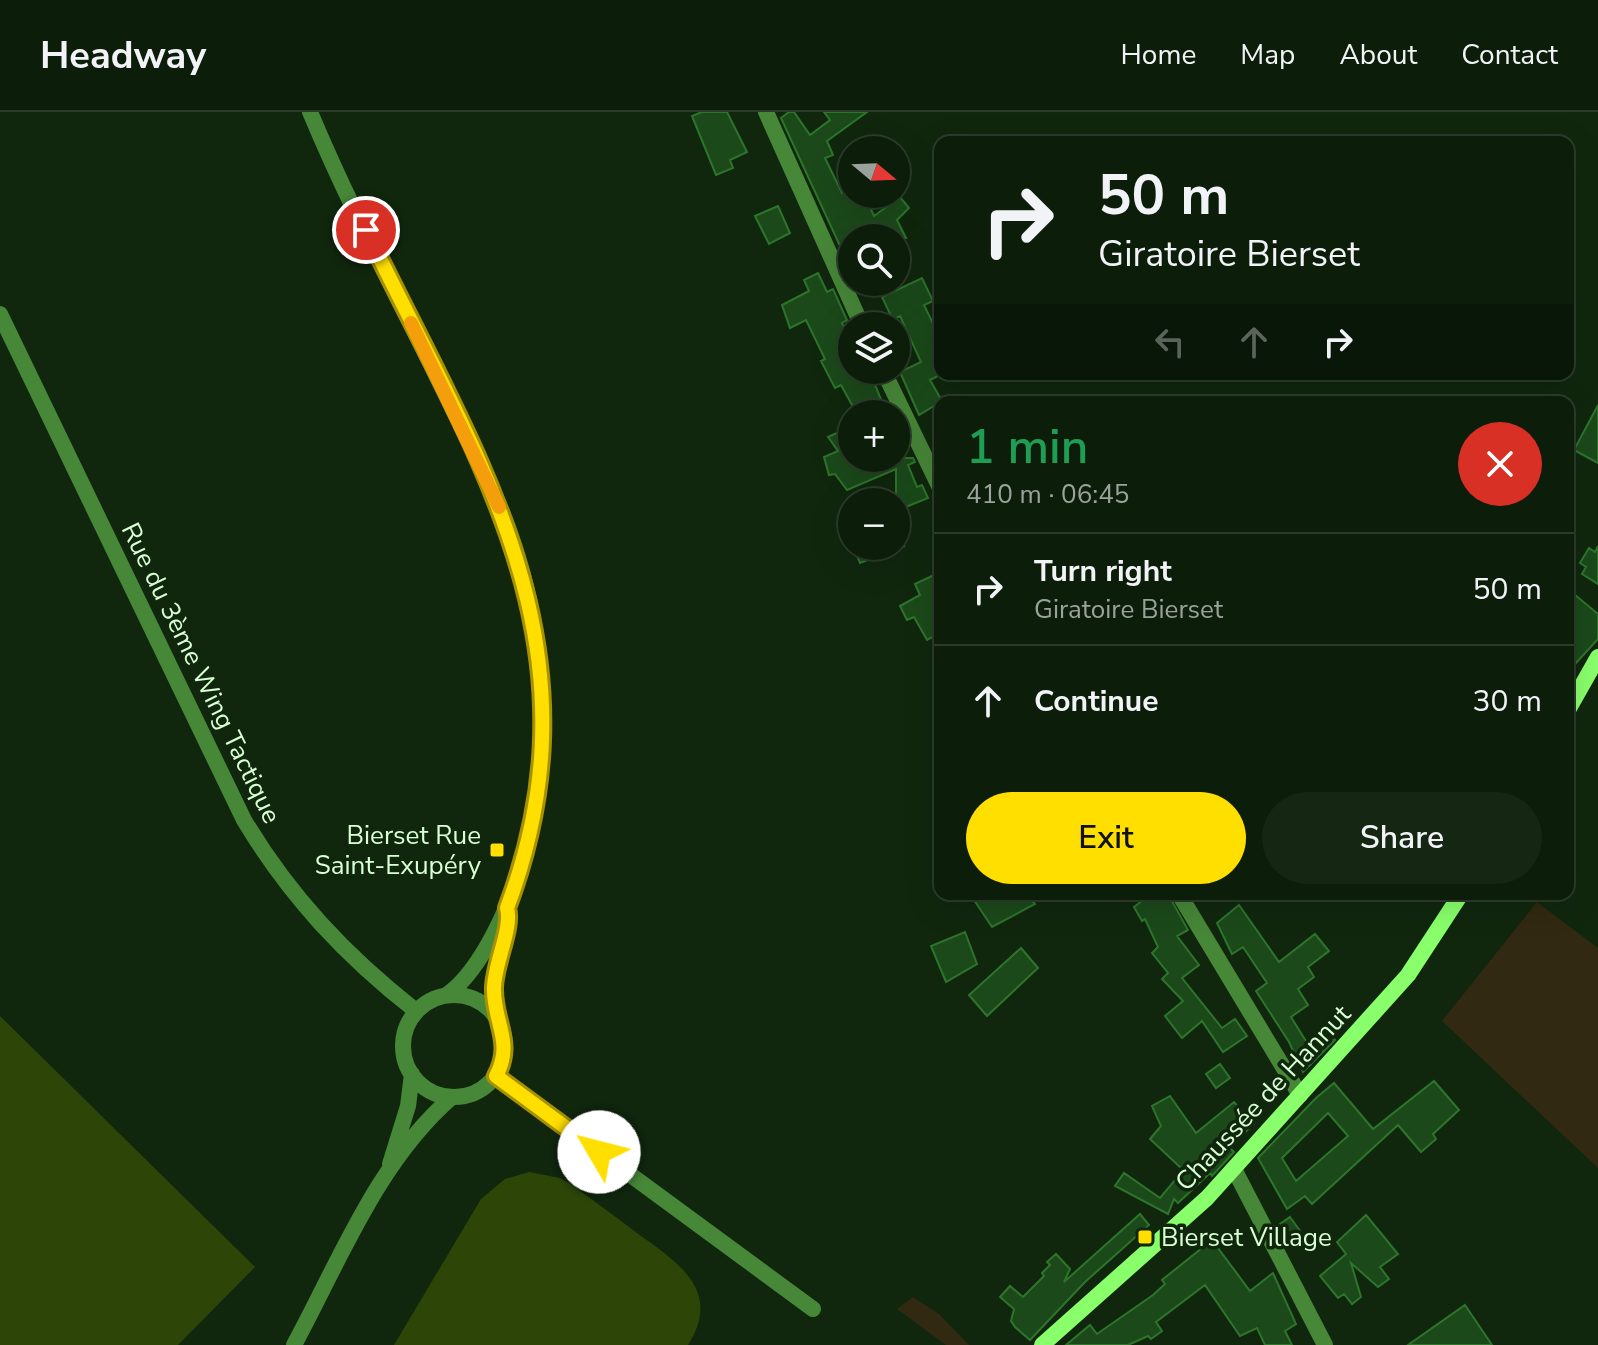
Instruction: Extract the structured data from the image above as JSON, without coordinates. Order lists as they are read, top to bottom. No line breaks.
{"streets":{"main road":["Chaussée de Hannut"],"street":["Rue du 3ème Wing Tactique"]},"places":{"transit":["Bierset Rue Saint-Exupéry","Bierset Village"]},"north":"right","page":{"header":"Headway","nav":["Home","Map","About","Contact"],"map_buttons":["+","−"],"turn":["50 m","Giratoire Bierset"],"heading":["1 min","410 m · 06:45"],"list":[{"name":"Turn right","note":"Giratoire Bierset","value":"50 m"},{"name":"Continue","value":"30 m"}],"buttons":["Exit","Share"]}}
